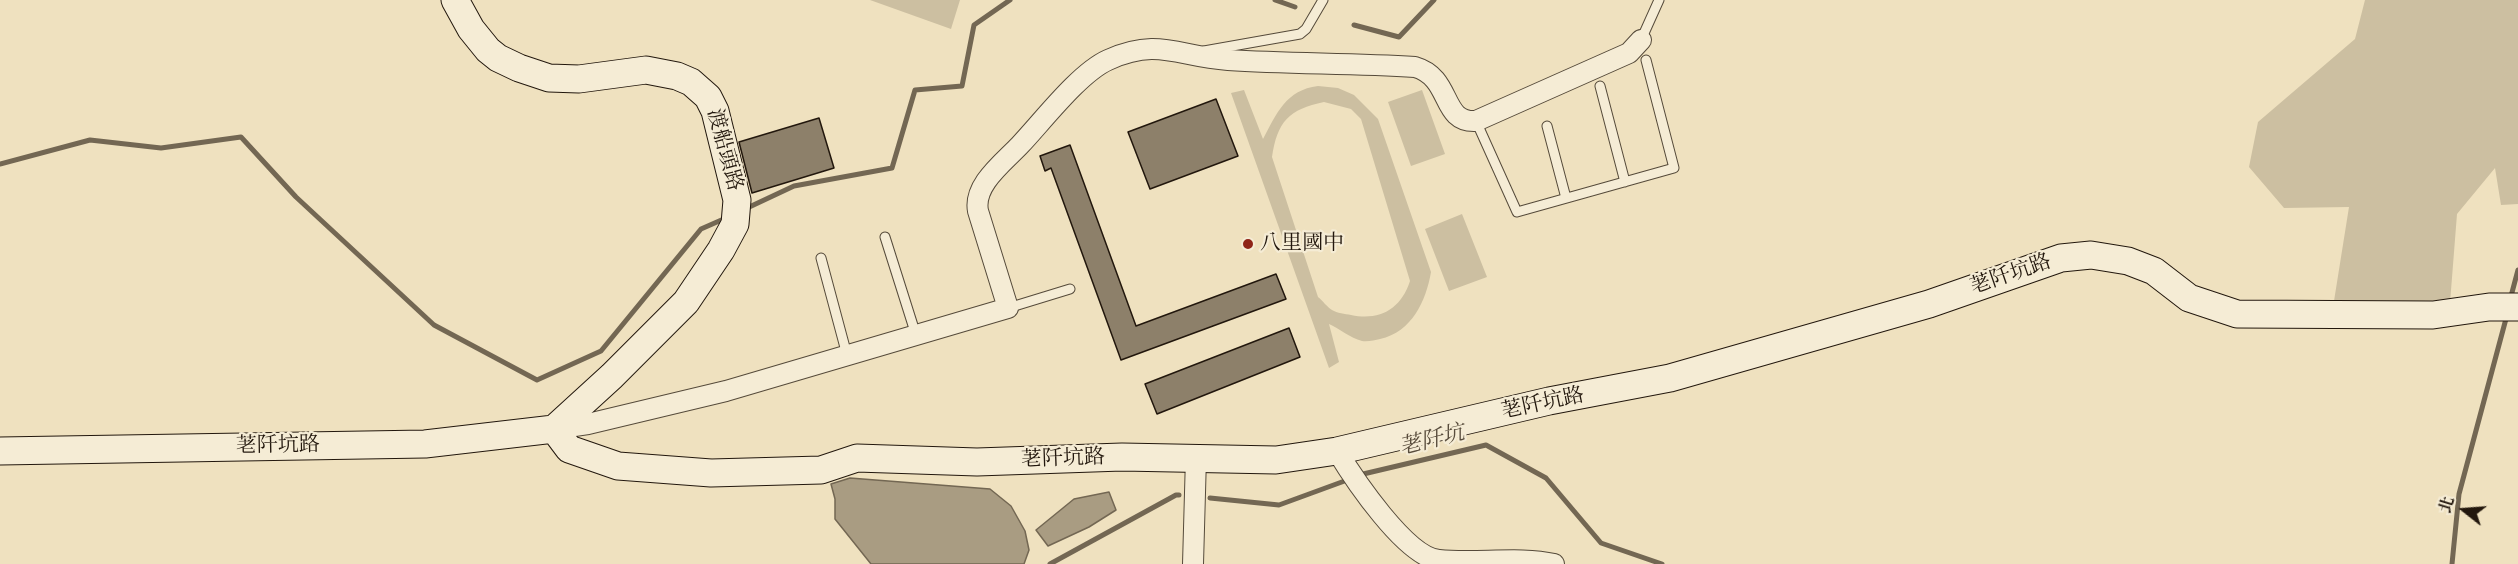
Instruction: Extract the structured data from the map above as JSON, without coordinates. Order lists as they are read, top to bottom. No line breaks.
{"streets":{"street":["渡船頭路","荖阡坑路"]},"crossings":[["渡船頭路","荖阡坑路"]],"water":["荖阡坑"],"places":["八里國中"],"north":"left"}
